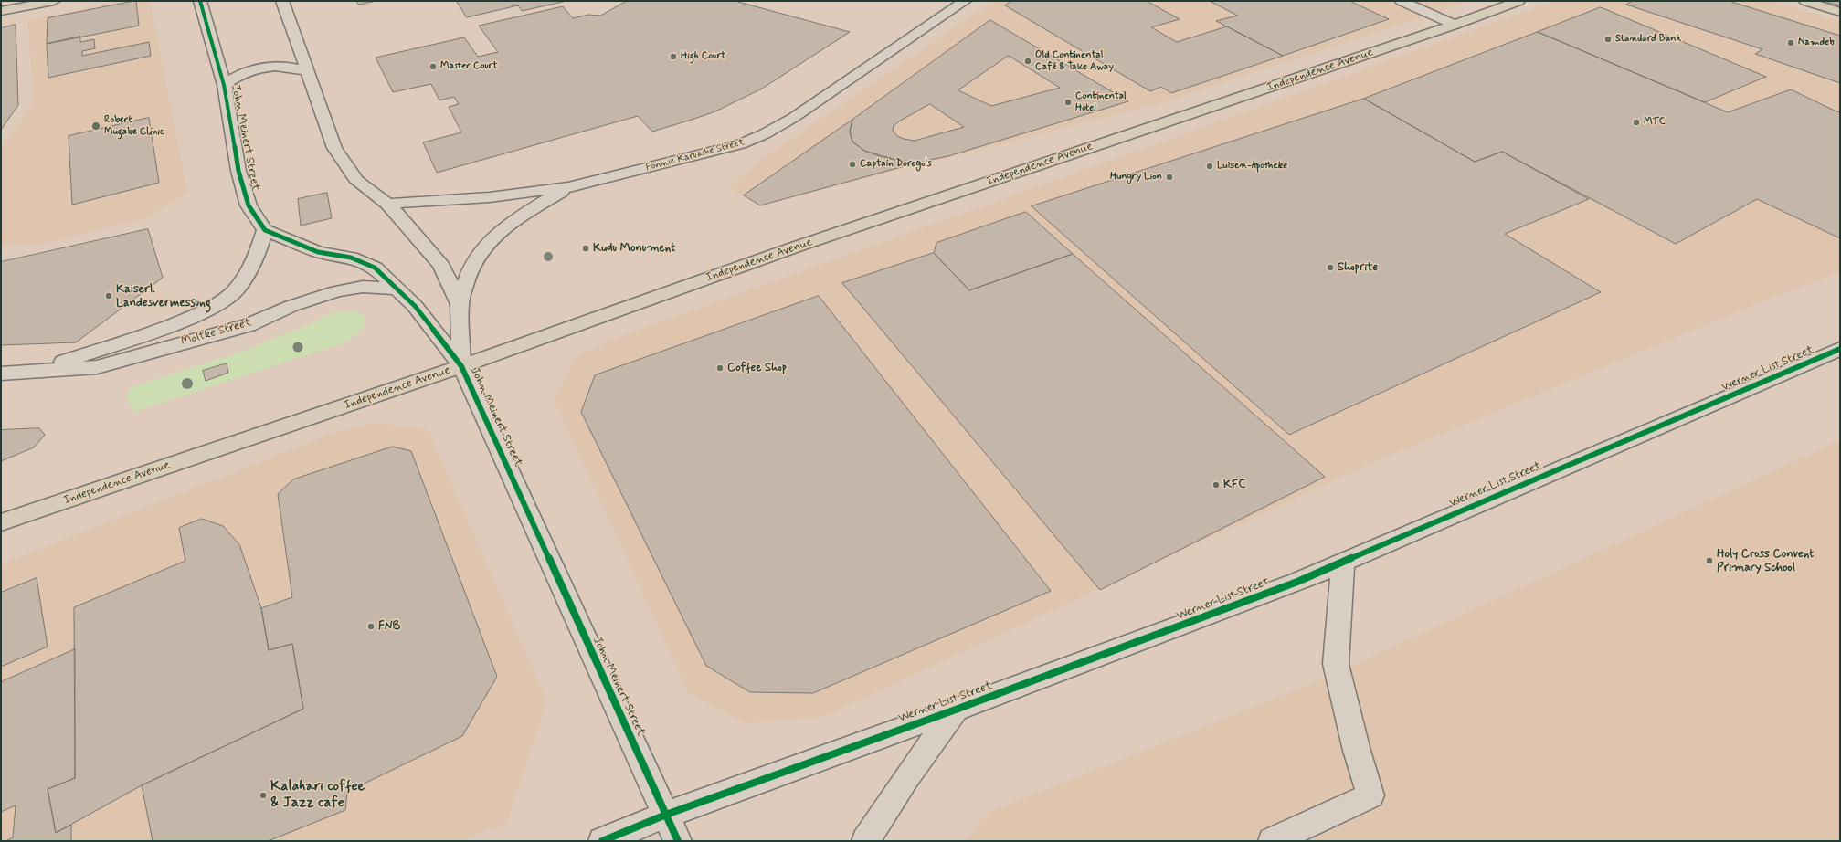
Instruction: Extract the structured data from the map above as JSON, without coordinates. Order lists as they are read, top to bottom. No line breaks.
{"streets":{"main road":["Independence Avenue"],"street":["John Meinert Street","Fonnie Karuaihe Street","Moltke Street","Werner List Street"]},"crossings":[["Independence Avenue","John Meinert Street"],["John Meinert Street","Fonnie Karuaihe Street"],["John Meinert Street","Moltke Street"],["John Meinert Street","Werner List Street"]],"places":["Standard Bank","Namdeb","High Court","Old Continental Café & Take Away","Master Court","Continental Hotel","MTC","Robert Mugabe Clinic","Captain Dorego's","Luisen-Apotheke","Hungry Lion","Kudu Monument","Shoprite","Kaiserl. Landesvermessung","Coffee Shop","KFC","Holy Cross Convent Primary School","FNB","Kalahari coffee & Jazz cafe"]}
